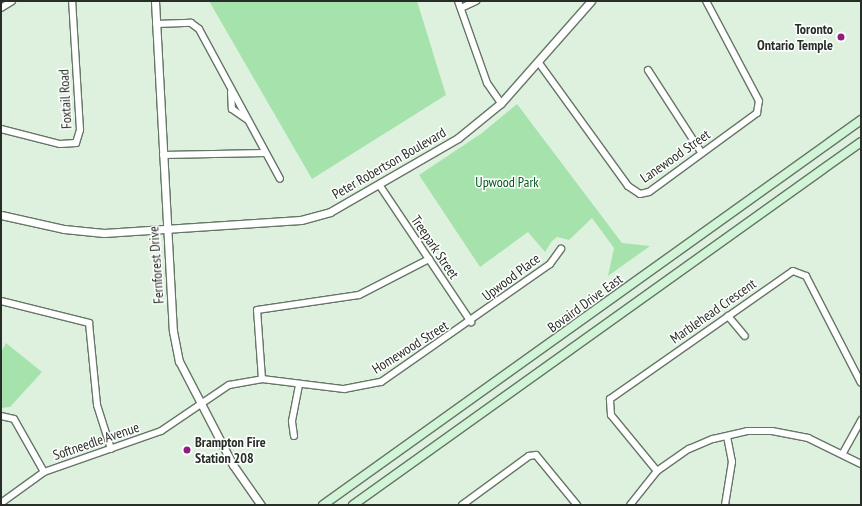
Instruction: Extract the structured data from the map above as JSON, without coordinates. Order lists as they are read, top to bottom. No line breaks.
{"streets":{"main road":["Bovaird Drive East"],"street":["Foxtail Road","Lanewood Street","Peter Robertson Boulevard","Treepark Street","Fernforest Drive","Upwood Place","Marblehead Crescent","Homewood Street","Softneedle Avenue"]},"crossings":[["Lanewood Street","Peter Robertson Boulevard"],["Peter Robertson Boulevard","Treepark Street"],["Peter Robertson Boulevard","Fernforest Drive"],["Treepark Street","Upwood Place"],["Treepark Street","Homewood Street"],["Fernforest Drive","Homewood Street"],["Fernforest Drive","Softneedle Avenue"],["Upwood Place","Homewood Street"],["Homewood Street","Softneedle Avenue"]],"parks":["Upwood Park"],"places":["Toronto Ontario Temple","Brampton Fire Station 208"]}
